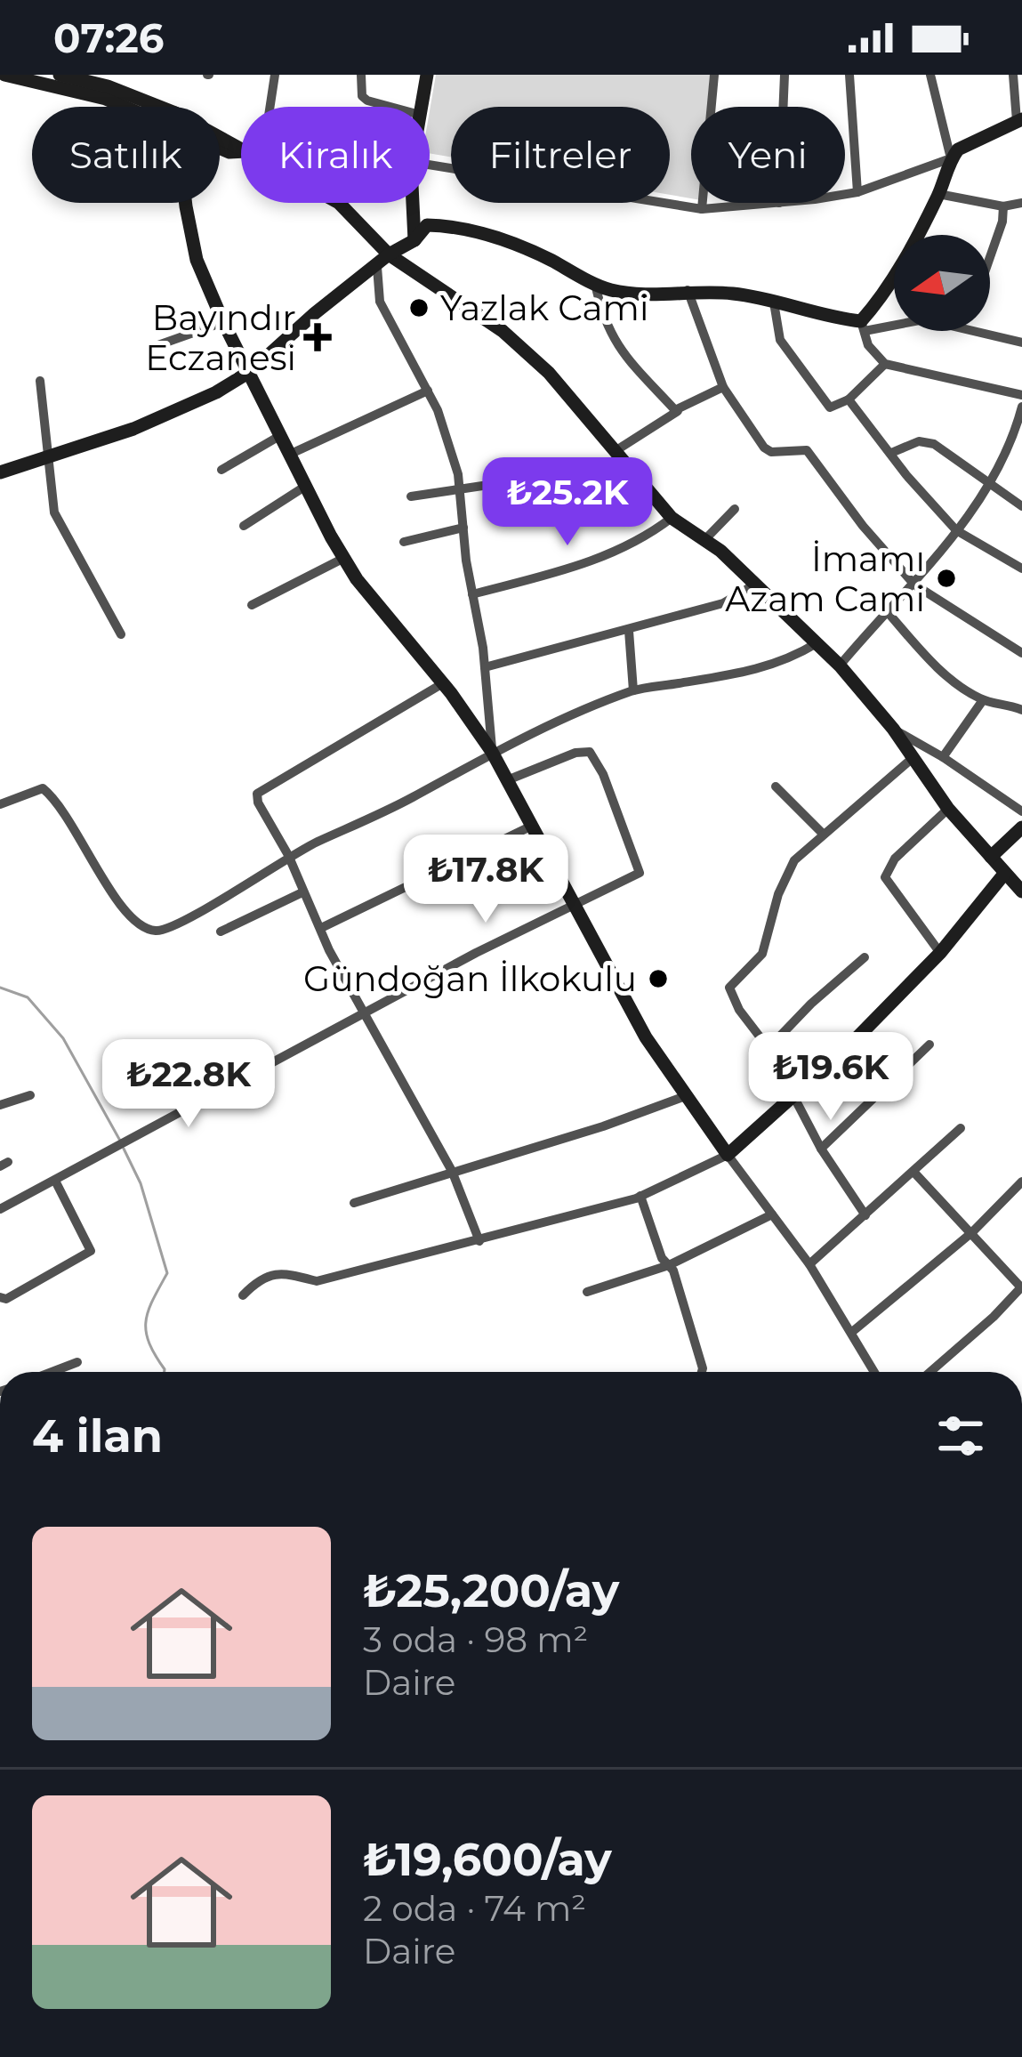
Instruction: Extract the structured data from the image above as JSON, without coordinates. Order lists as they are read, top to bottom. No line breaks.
{"places":{"other":["Yazlak Cami","İmamı Azam Cami","Gündoğan İlkokulu"],"health":["Bayındır Eczanesi"]},"north":"left","page":{"status":"07:26","chip":["Satılık","Kiralık","Filtreler","Yeni"],"price":["₺25.2K","₺17.8K","₺19.6K","₺22.8K"],"heading":"4 ilan","list":[{"name":"₺25,200/ay","note":"3 oda · 98 m² · Daire"},{"name":"₺19,600/ay","note":"2 oda · 74 m² · Daire"}]}}
